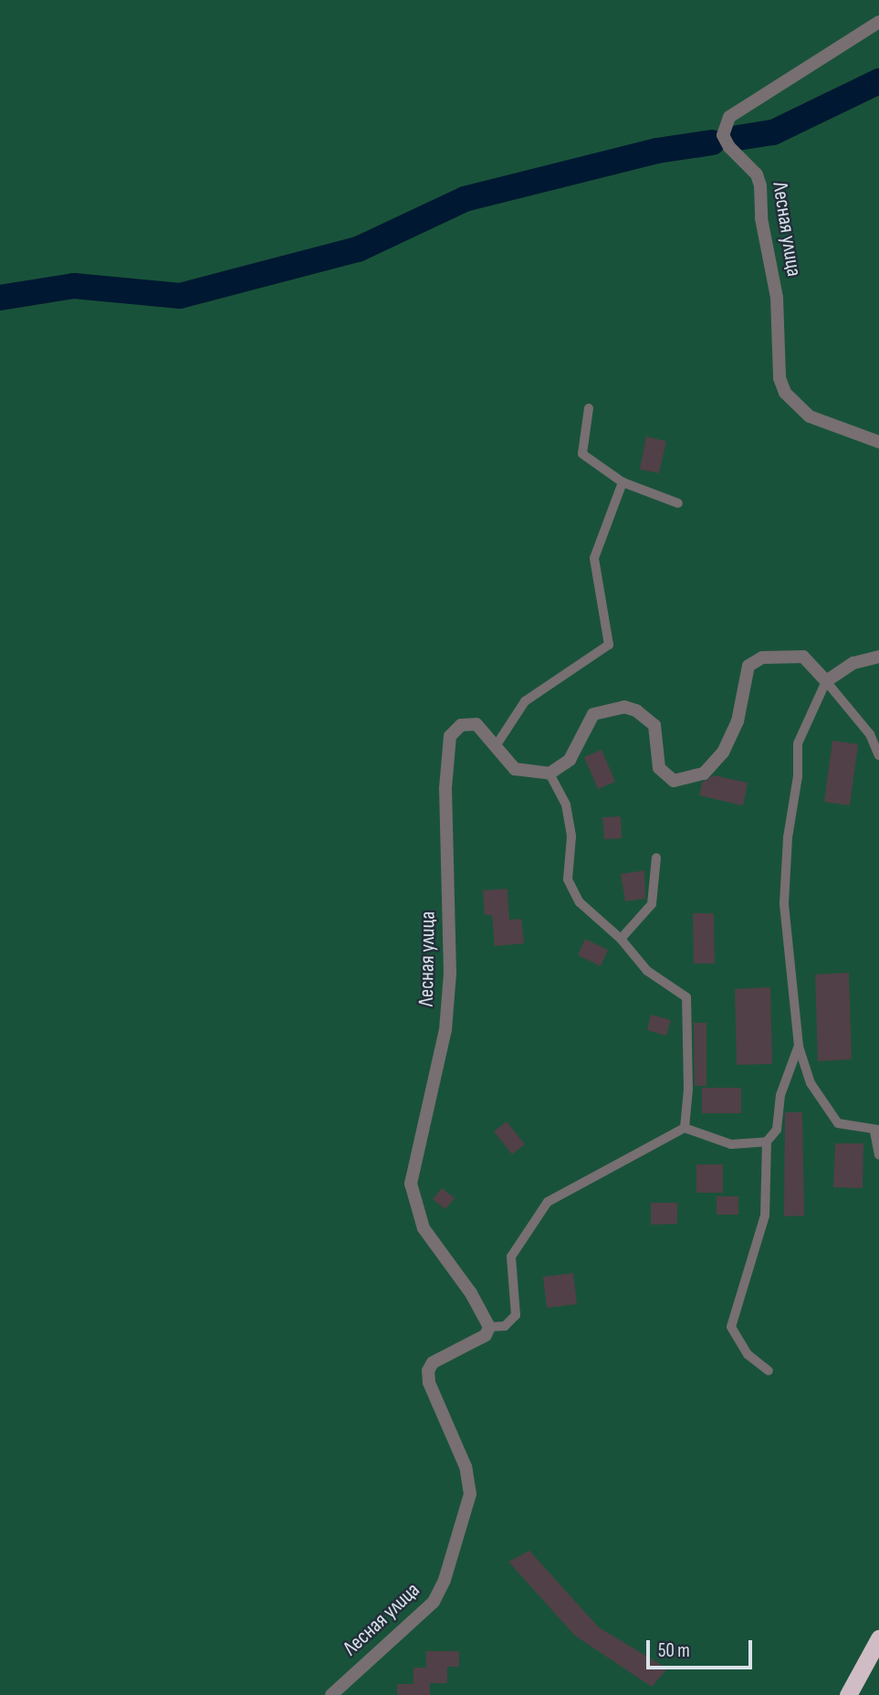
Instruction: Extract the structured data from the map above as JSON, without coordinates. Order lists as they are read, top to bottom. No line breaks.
{"streets":{"street":["Лесная улица"]},"scale_bar":"50 m"}
